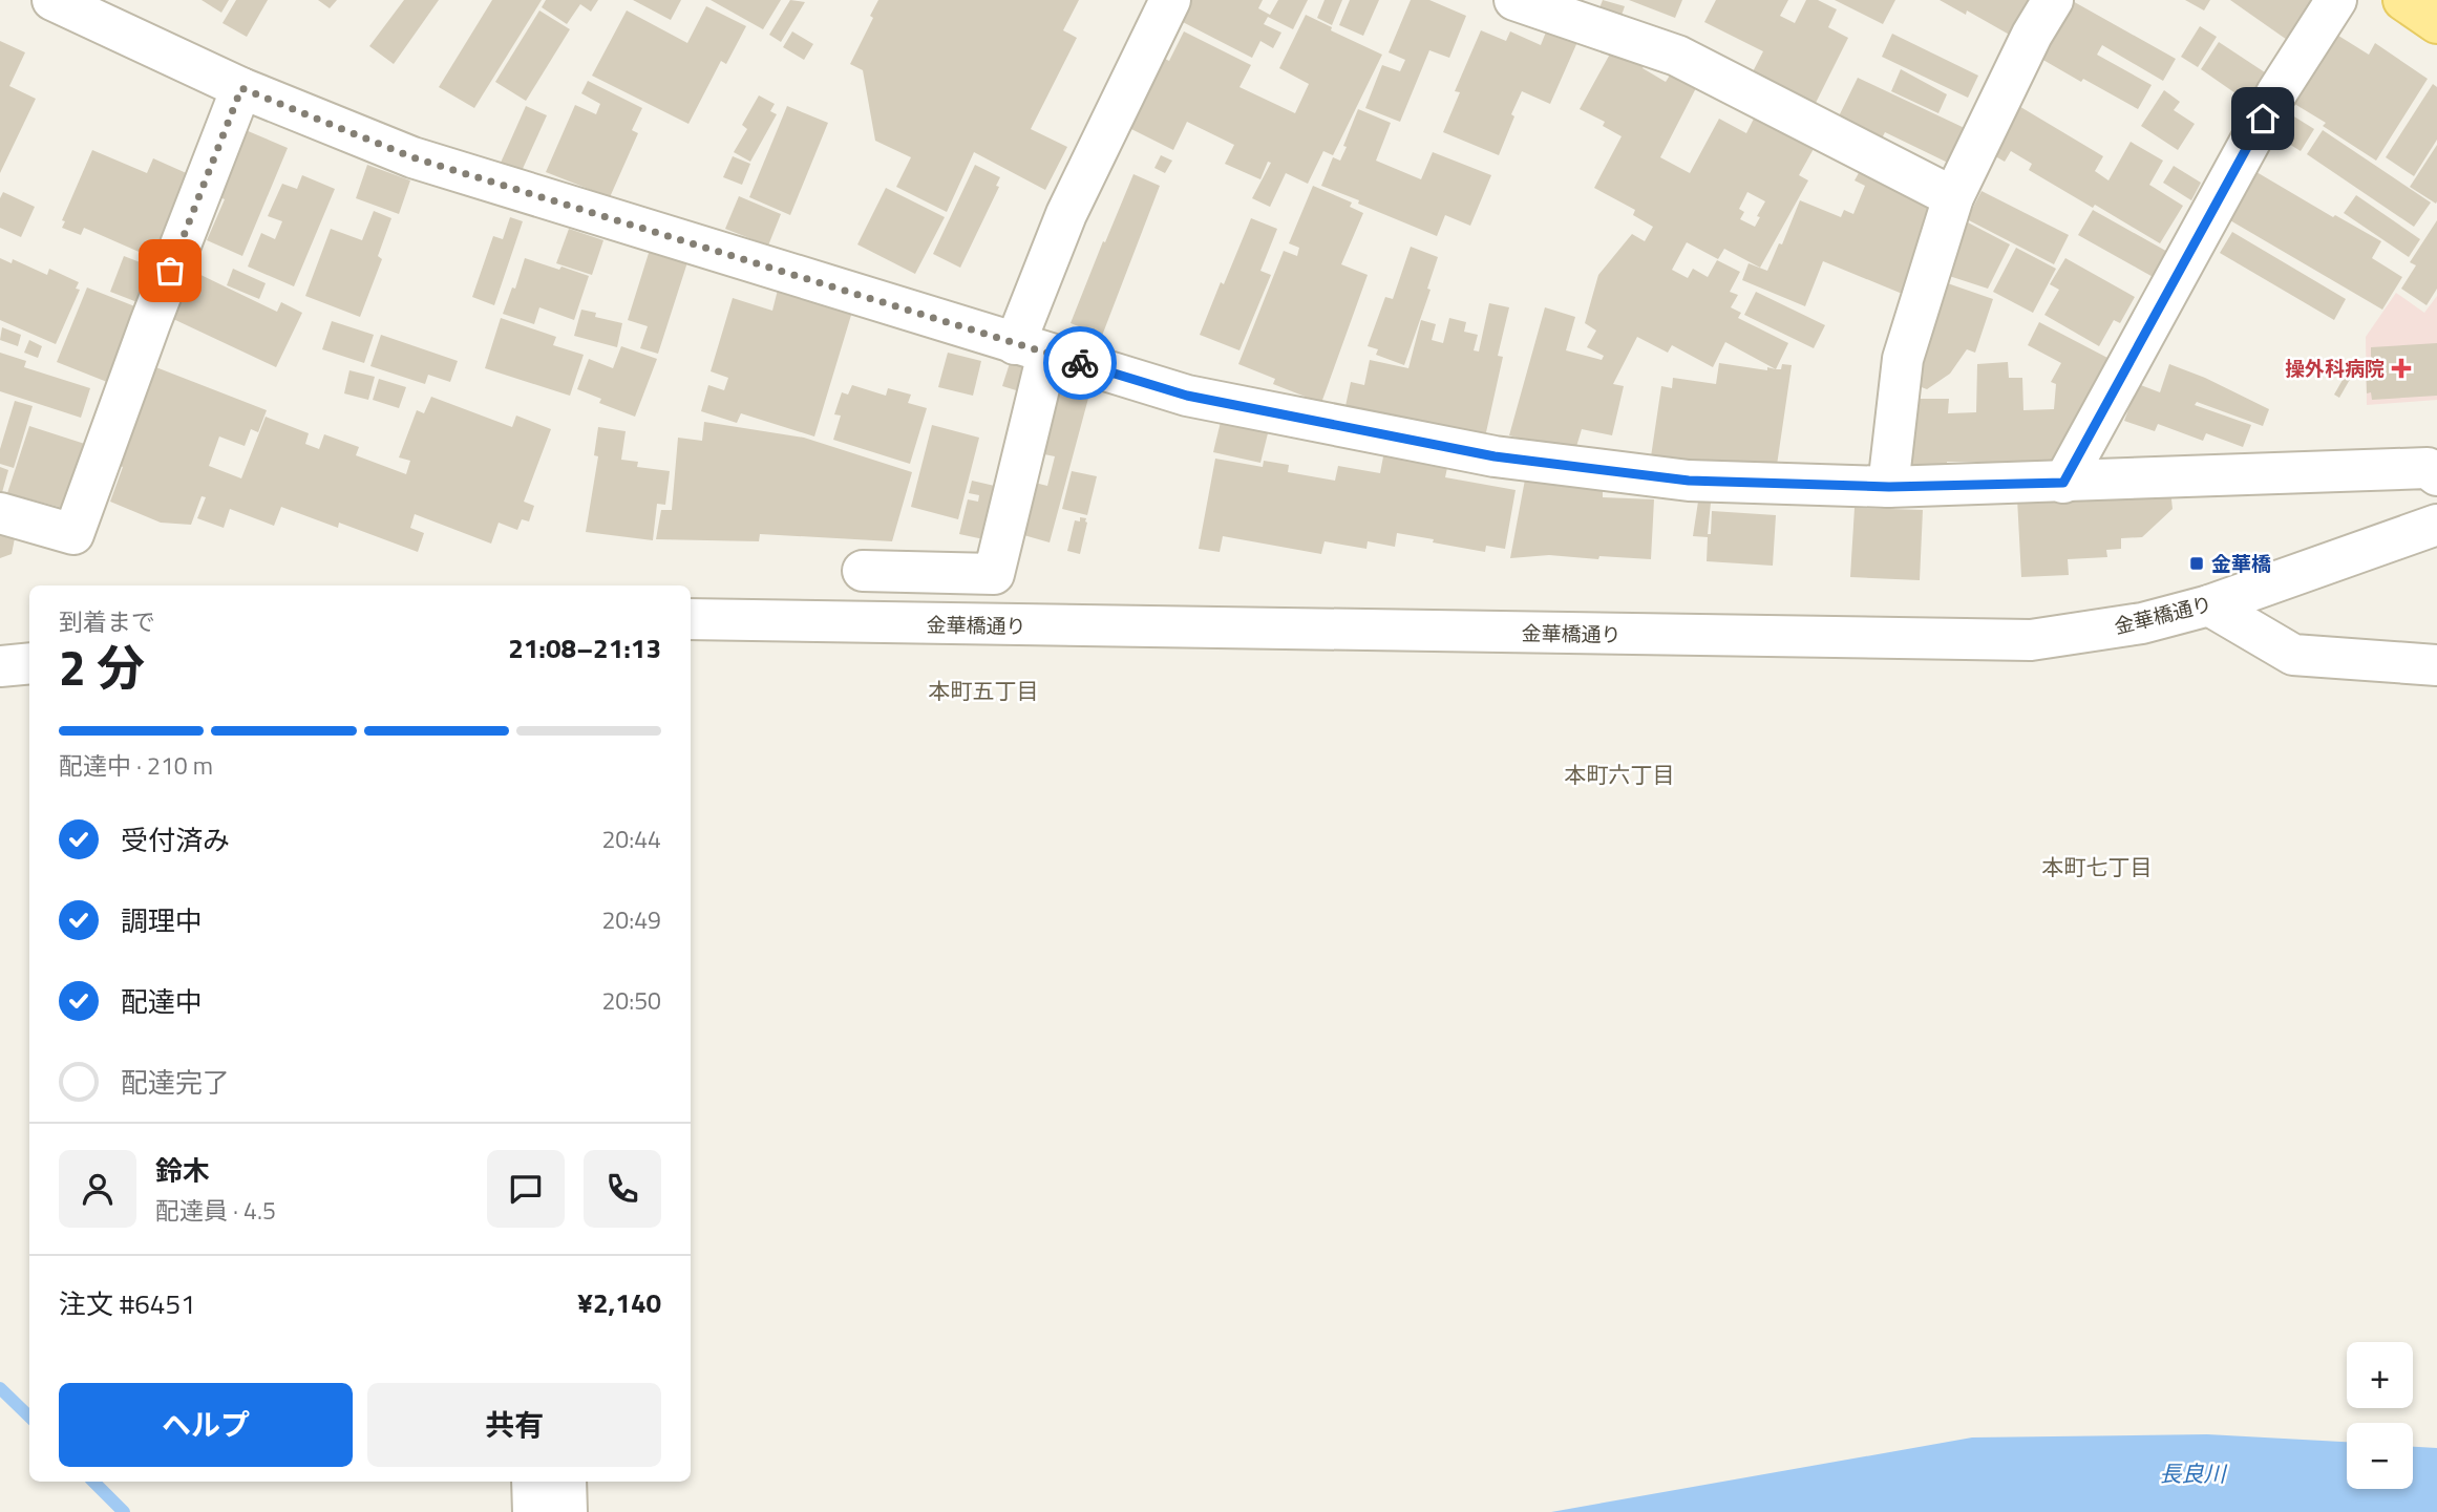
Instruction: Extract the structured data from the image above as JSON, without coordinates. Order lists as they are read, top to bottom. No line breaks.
{"streets":{"street":["金華橋通り"]},"districts":["本町五丁目","本町六丁目","本町七丁目"],"water":["長良川"],"places":{"health":["操外科病院"],"transit":["金華橋"]},"page":{"heading":["2 分","到着まで","21:08–21:13"],"panel":["鈴木","配達員 · 4.5","注文 #6451","¥2,140"],"bar":"配達中 · 210 m","list":[["受付済み","20:44"],["調理中","20:49"],["配達中","20:50"],"配達完了"],"map_buttons":["+","−"],"buttons":["ヘルプ","共有"]}}
